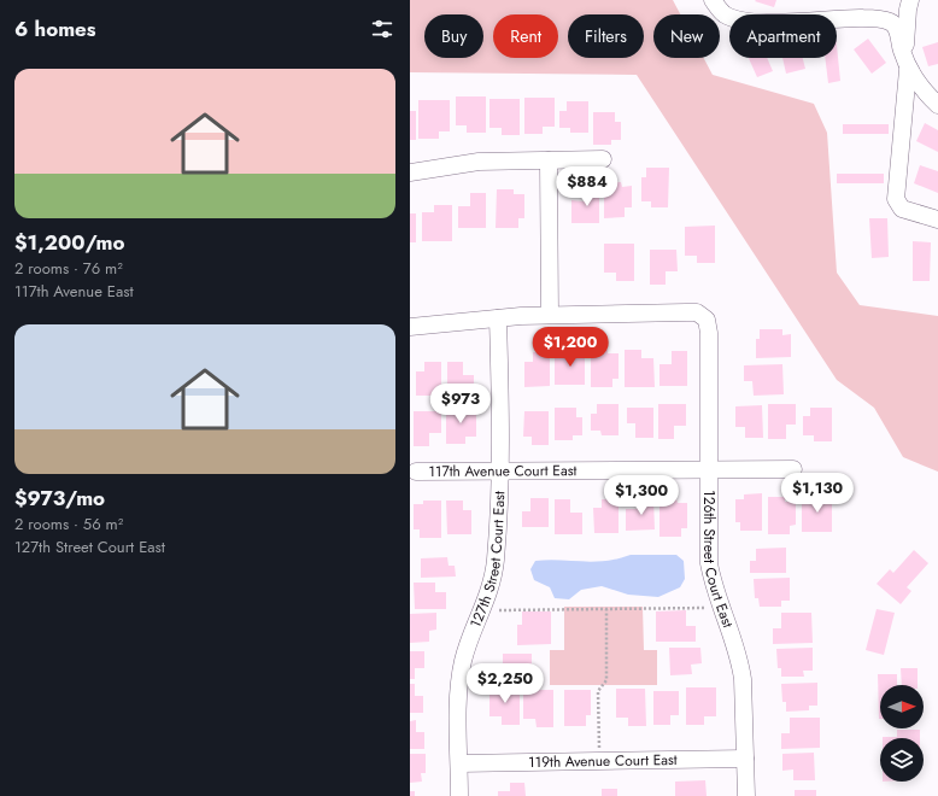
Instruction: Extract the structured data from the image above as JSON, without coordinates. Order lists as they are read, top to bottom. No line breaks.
{"streets":{"street":["117th Avenue Court East","127th Street Court East","126th Street Court East","119th Avenue Court East"]},"crossings":[["117th Avenue Court East","127th Street Court East"],["117th Avenue Court East","126th Street Court East"],["127th Street Court East","119th Avenue Court East"],["126th Street Court East","119th Avenue Court East"]],"north":"right","page":{"heading":"6 homes","chip":["Buy","Rent","Filters","New","Apartment"],"list":[{"name":"$1,200/mo","note":"2 rooms · 76 m² · 117th Avenue East"},{"name":"$973/mo","note":"2 rooms · 56 m² · 127th Street Court East"}],"price":["$884","$1,200","$973","$1,130","$1,300","$2,250"]}}
